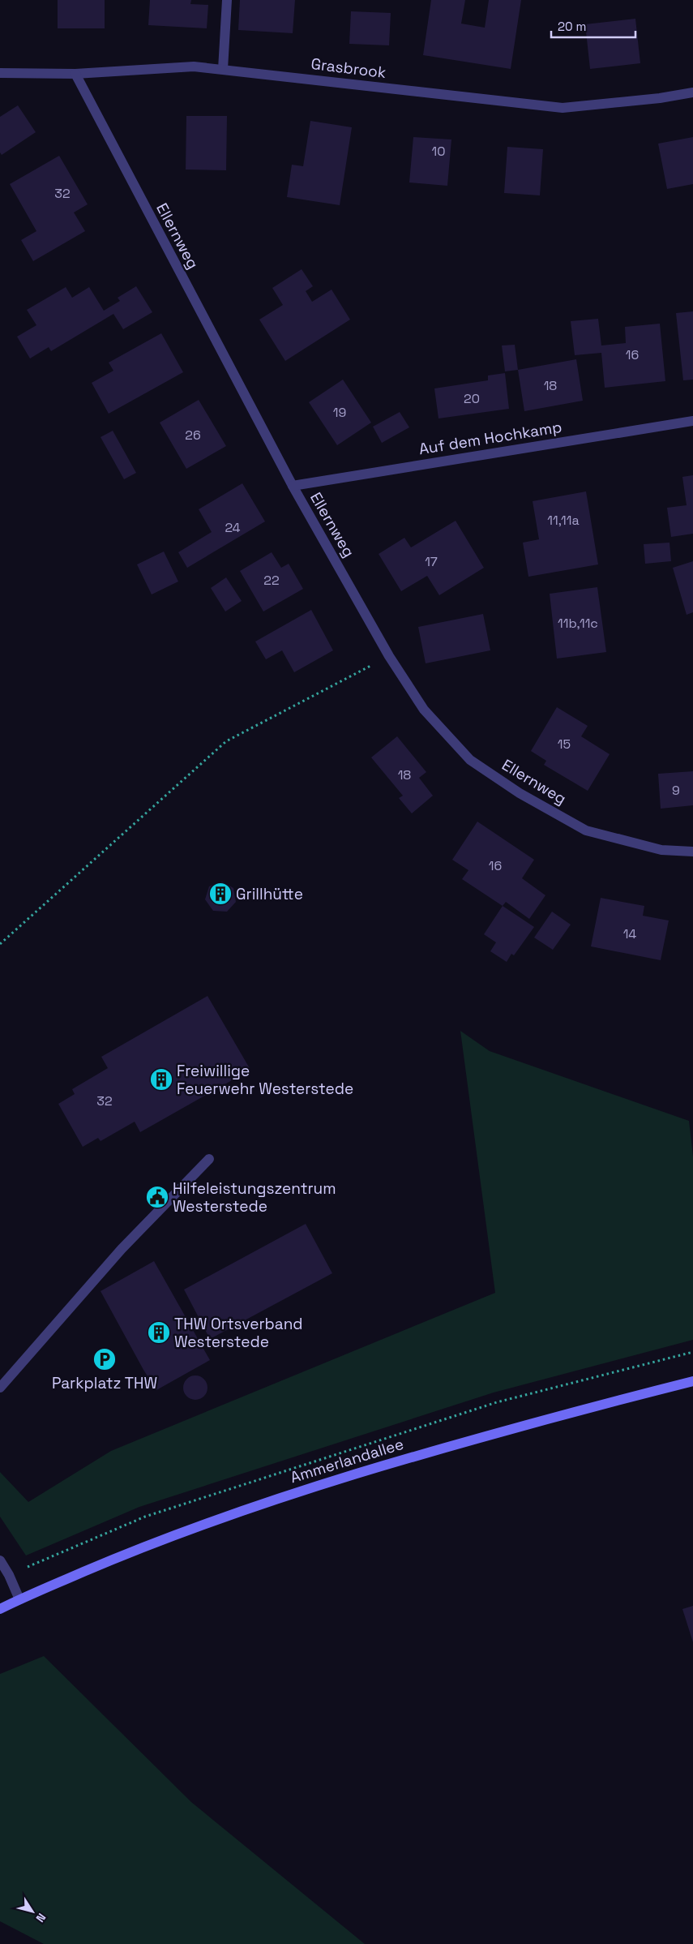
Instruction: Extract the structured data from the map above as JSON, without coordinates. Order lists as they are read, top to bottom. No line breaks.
{"streets":{"main road":["Ammerlandallee"],"street":["Grasbrook","Ellernweg","Auf dem Hochkamp"]},"crossings":[["Grasbrook","Ellernweg"],["Ellernweg","Auf dem Hochkamp"]],"places":{"building":["Grillhütte","Freiwillige Feuerwehr Westerstede","THW Ortsverband Westerstede"],"public building":["Hilfeleistungszentrum Westerstede"],"parking":["Parkplatz THW"]},"house_numbers":["10","32","16","18","20","19","26","11,11a","24","17","22","11b,11c","15","18","9","16","14","32"],"scale_bar":"20 m","north":"bottom right"}
